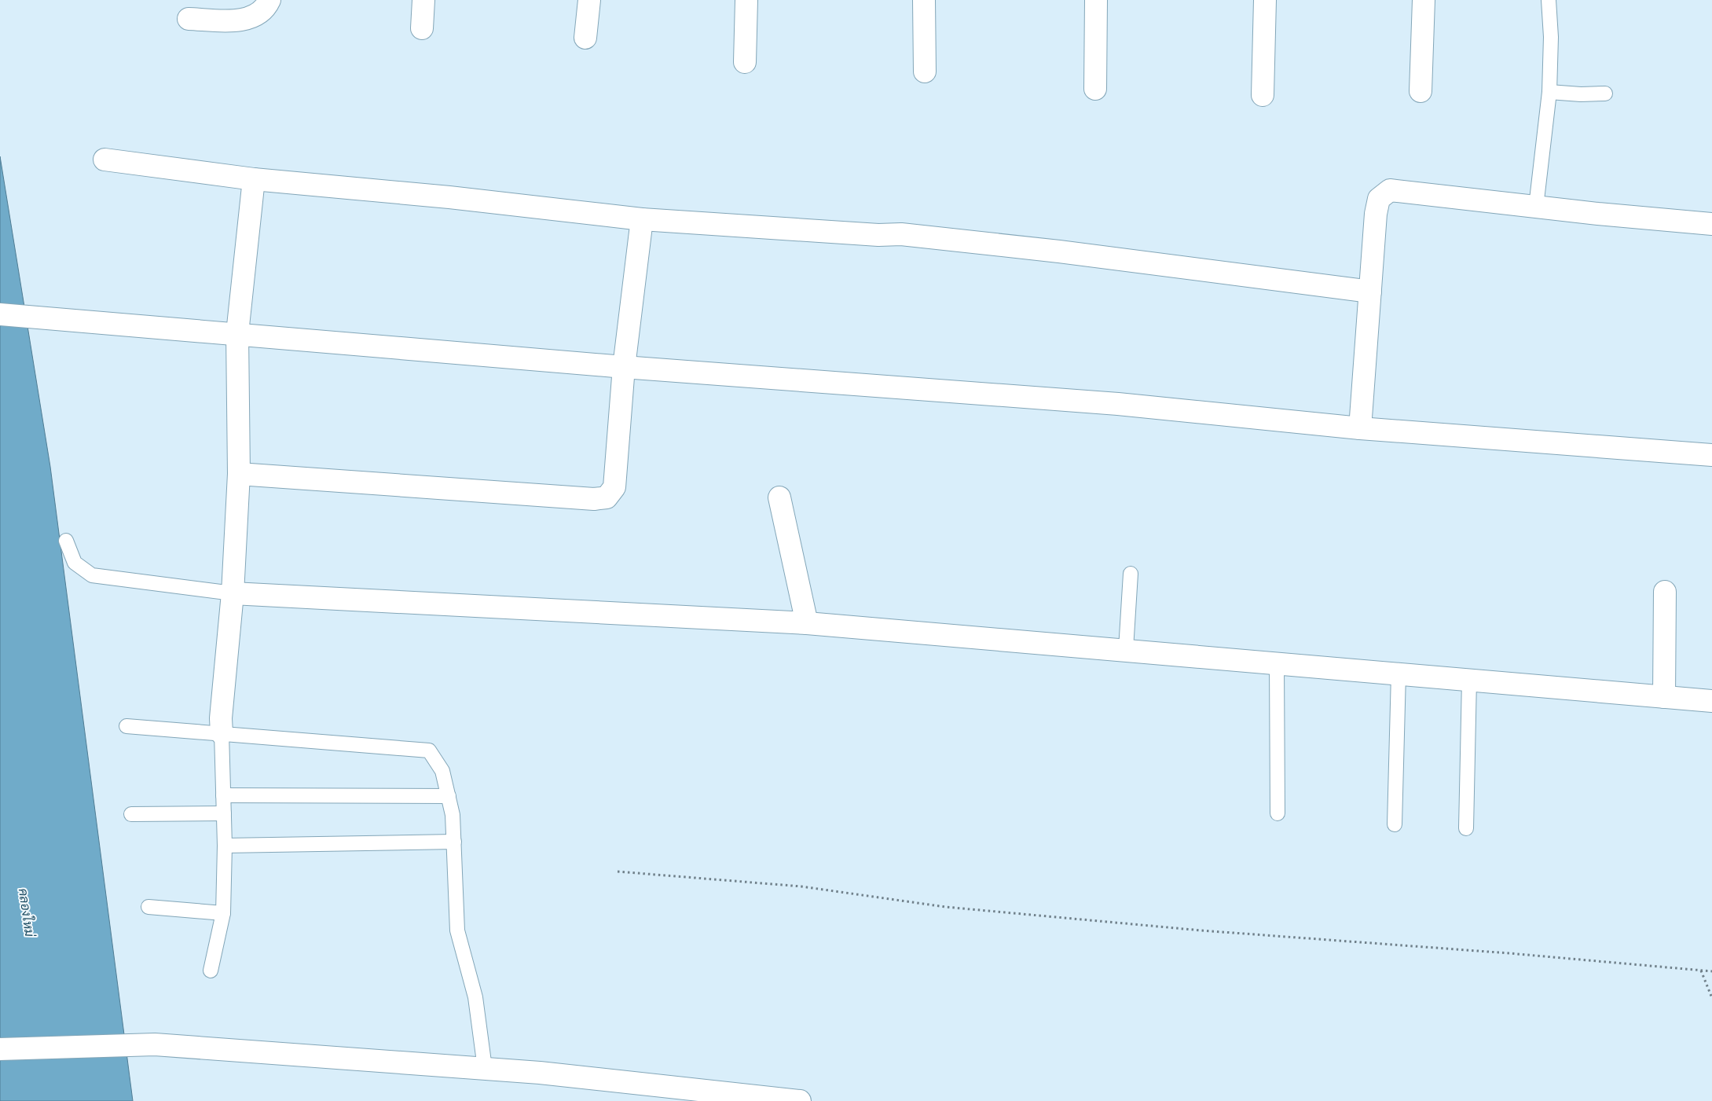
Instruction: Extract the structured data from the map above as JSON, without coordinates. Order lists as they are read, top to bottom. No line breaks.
{"water":["คลองใหม่"]}
